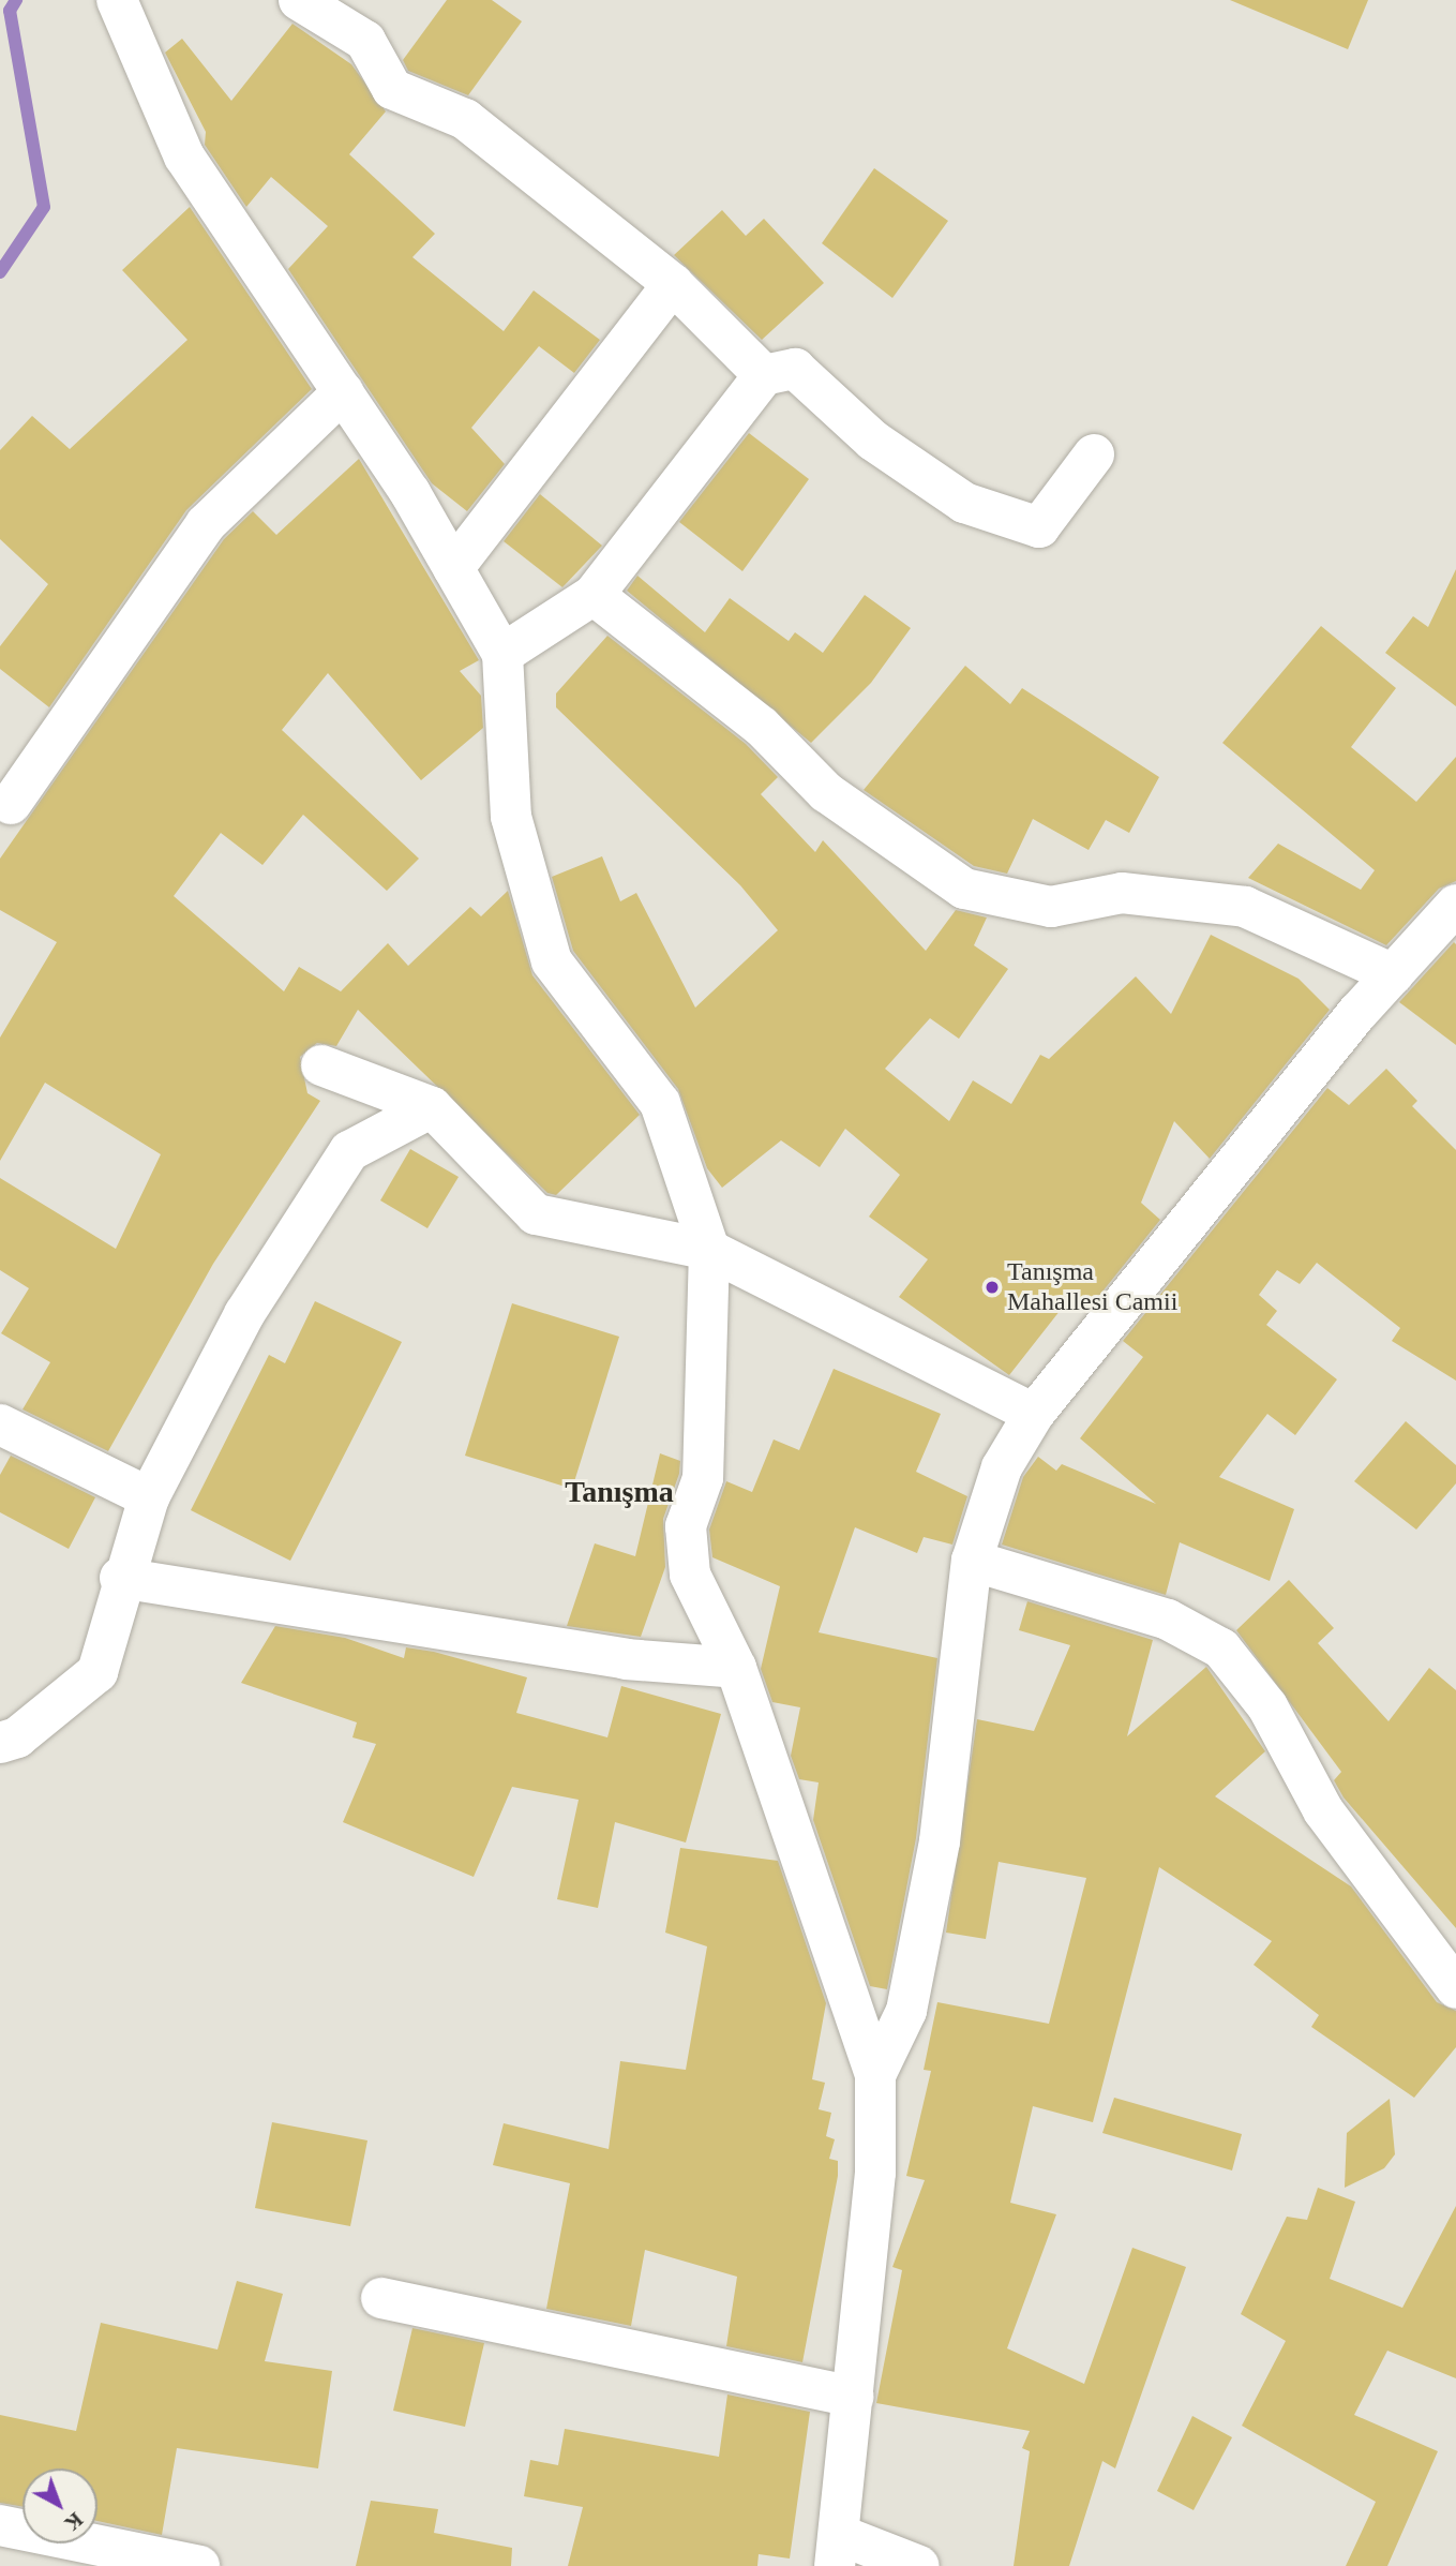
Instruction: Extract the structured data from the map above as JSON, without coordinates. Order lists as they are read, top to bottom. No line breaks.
{"districts":["Tanışma"],"places":["Tanışma Mahallesi Camii"],"north":"bottom right"}
